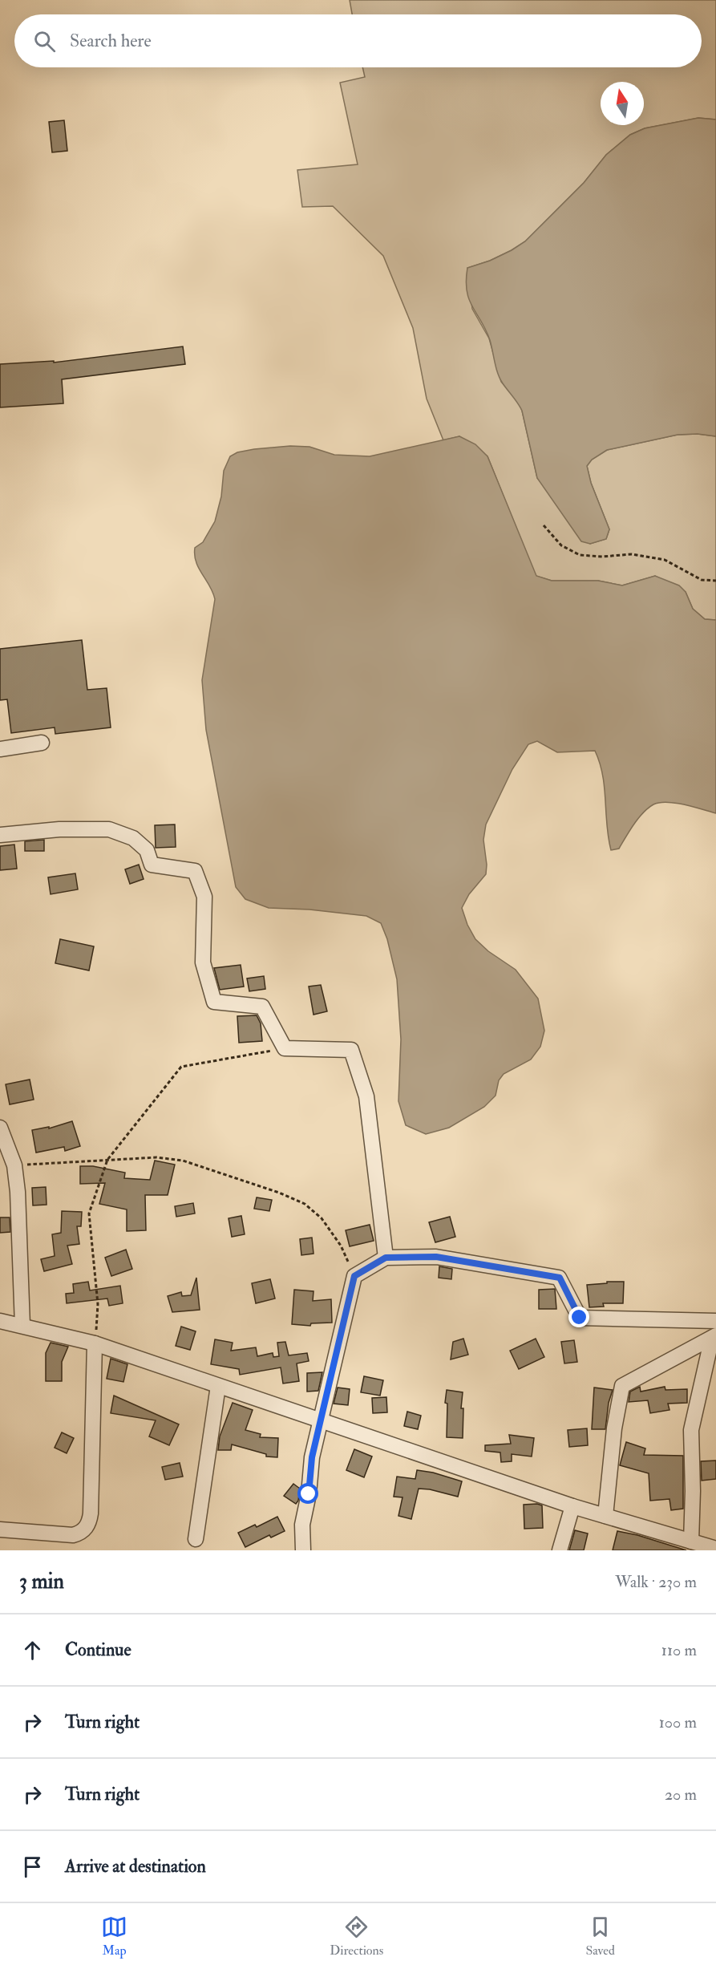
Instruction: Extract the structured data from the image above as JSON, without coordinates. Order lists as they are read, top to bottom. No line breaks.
{"north":"top","page":{"search":"Search here","heading":["3 min","Walk · 230 m"],"list":[["Continue","110 m"],["Turn right","100 m"],["Turn right","20 m"],"Arrive at destination"],"nav":["Map","Directions","Saved"]}}
